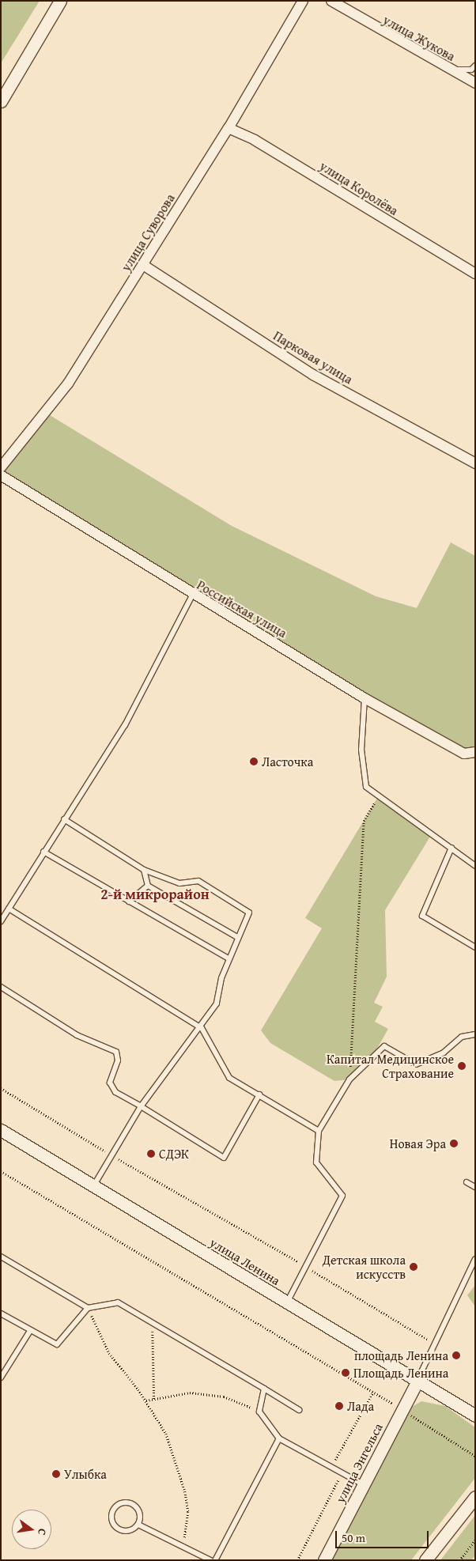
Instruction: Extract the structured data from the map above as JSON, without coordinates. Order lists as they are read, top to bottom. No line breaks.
{"streets":{"street":["улица Жукова","улица Королёва","улица Суворова","Парковая улица","Российская улица","улица Ленина","улица Энгельса"]},"crossings":[["улица Королёва","улица Суворова"],["улица Суворова","Парковая улица"],["улица Ленина","улица Энгельса"]],"districts":["2-й микрорайон"],"places":["Ласточка","Капитал Медицинское Страхование","Новая Эра","СДЭК","Детская школа искусств","площадь Ленина","Площадь Ленина","Лада","Улыбка"],"scale_bar":"50 m","north":"right"}
